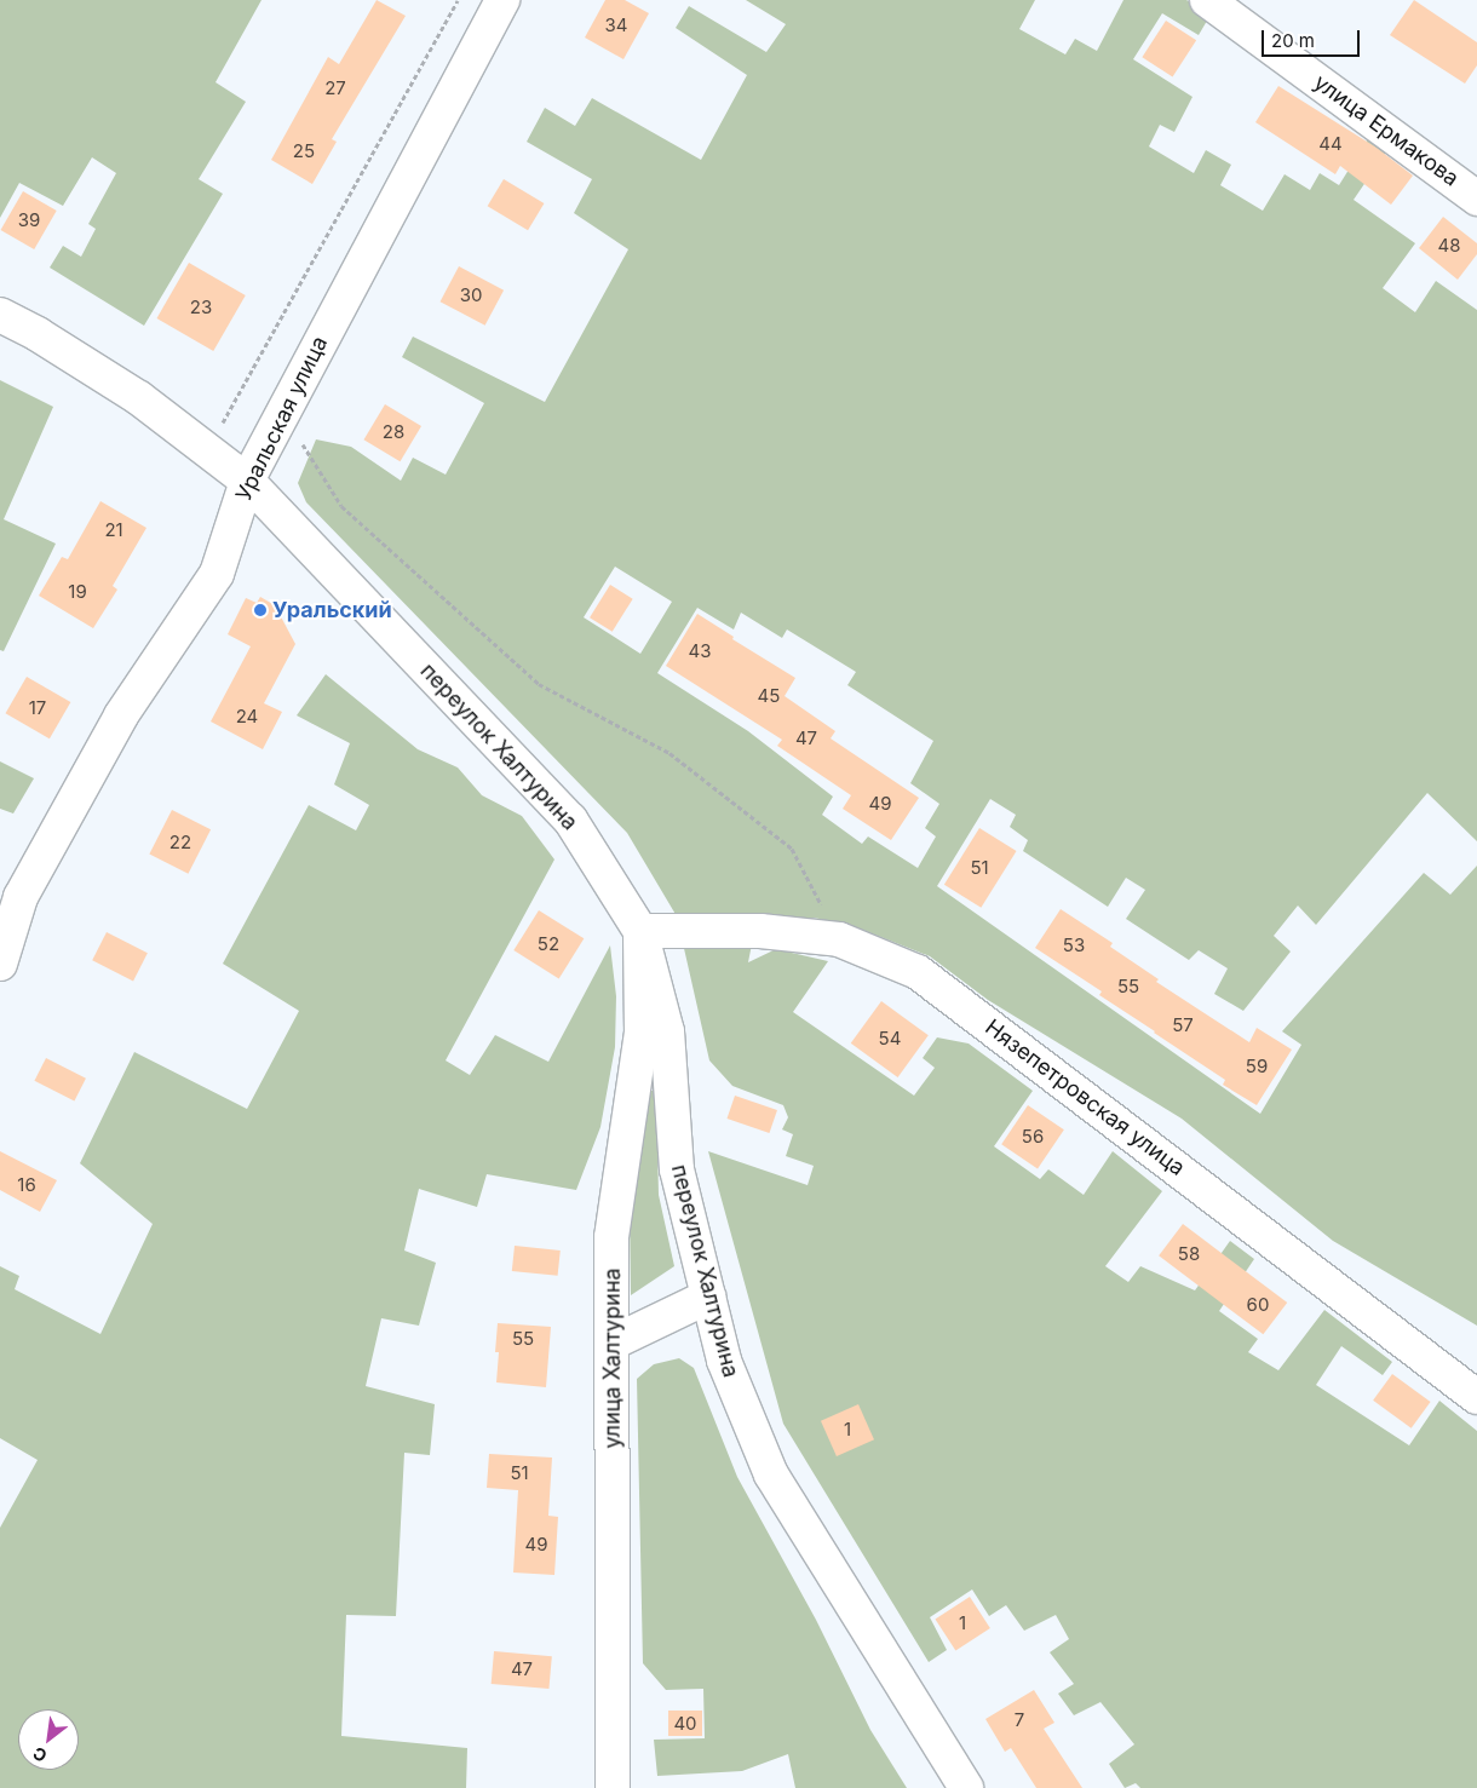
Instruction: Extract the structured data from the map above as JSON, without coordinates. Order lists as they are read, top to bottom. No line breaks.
{"streets":{"street":["улица Ермакова","Уральская улица","переулок Халтурина","Нязепетровская улица","улица Халтурина"]},"crossings":[["Уральская улица","переулок Халтурина"],["переулок Халтурина","Нязепетровская улица"],["переулок Халтурина","улица Халтурина"],["Нязепетровская улица","улица Халтурина"]],"places":["Уральский"],"house_numbers":["34","27","44","25","39","48","30","23","28","21","19","43","45","17","24","47","49","22","51","52","53","55","57","54","59","56","16","58","60","55","1","51","49","1","47","7","40"],"scale_bar":"20 m","north":"bottom left"}
